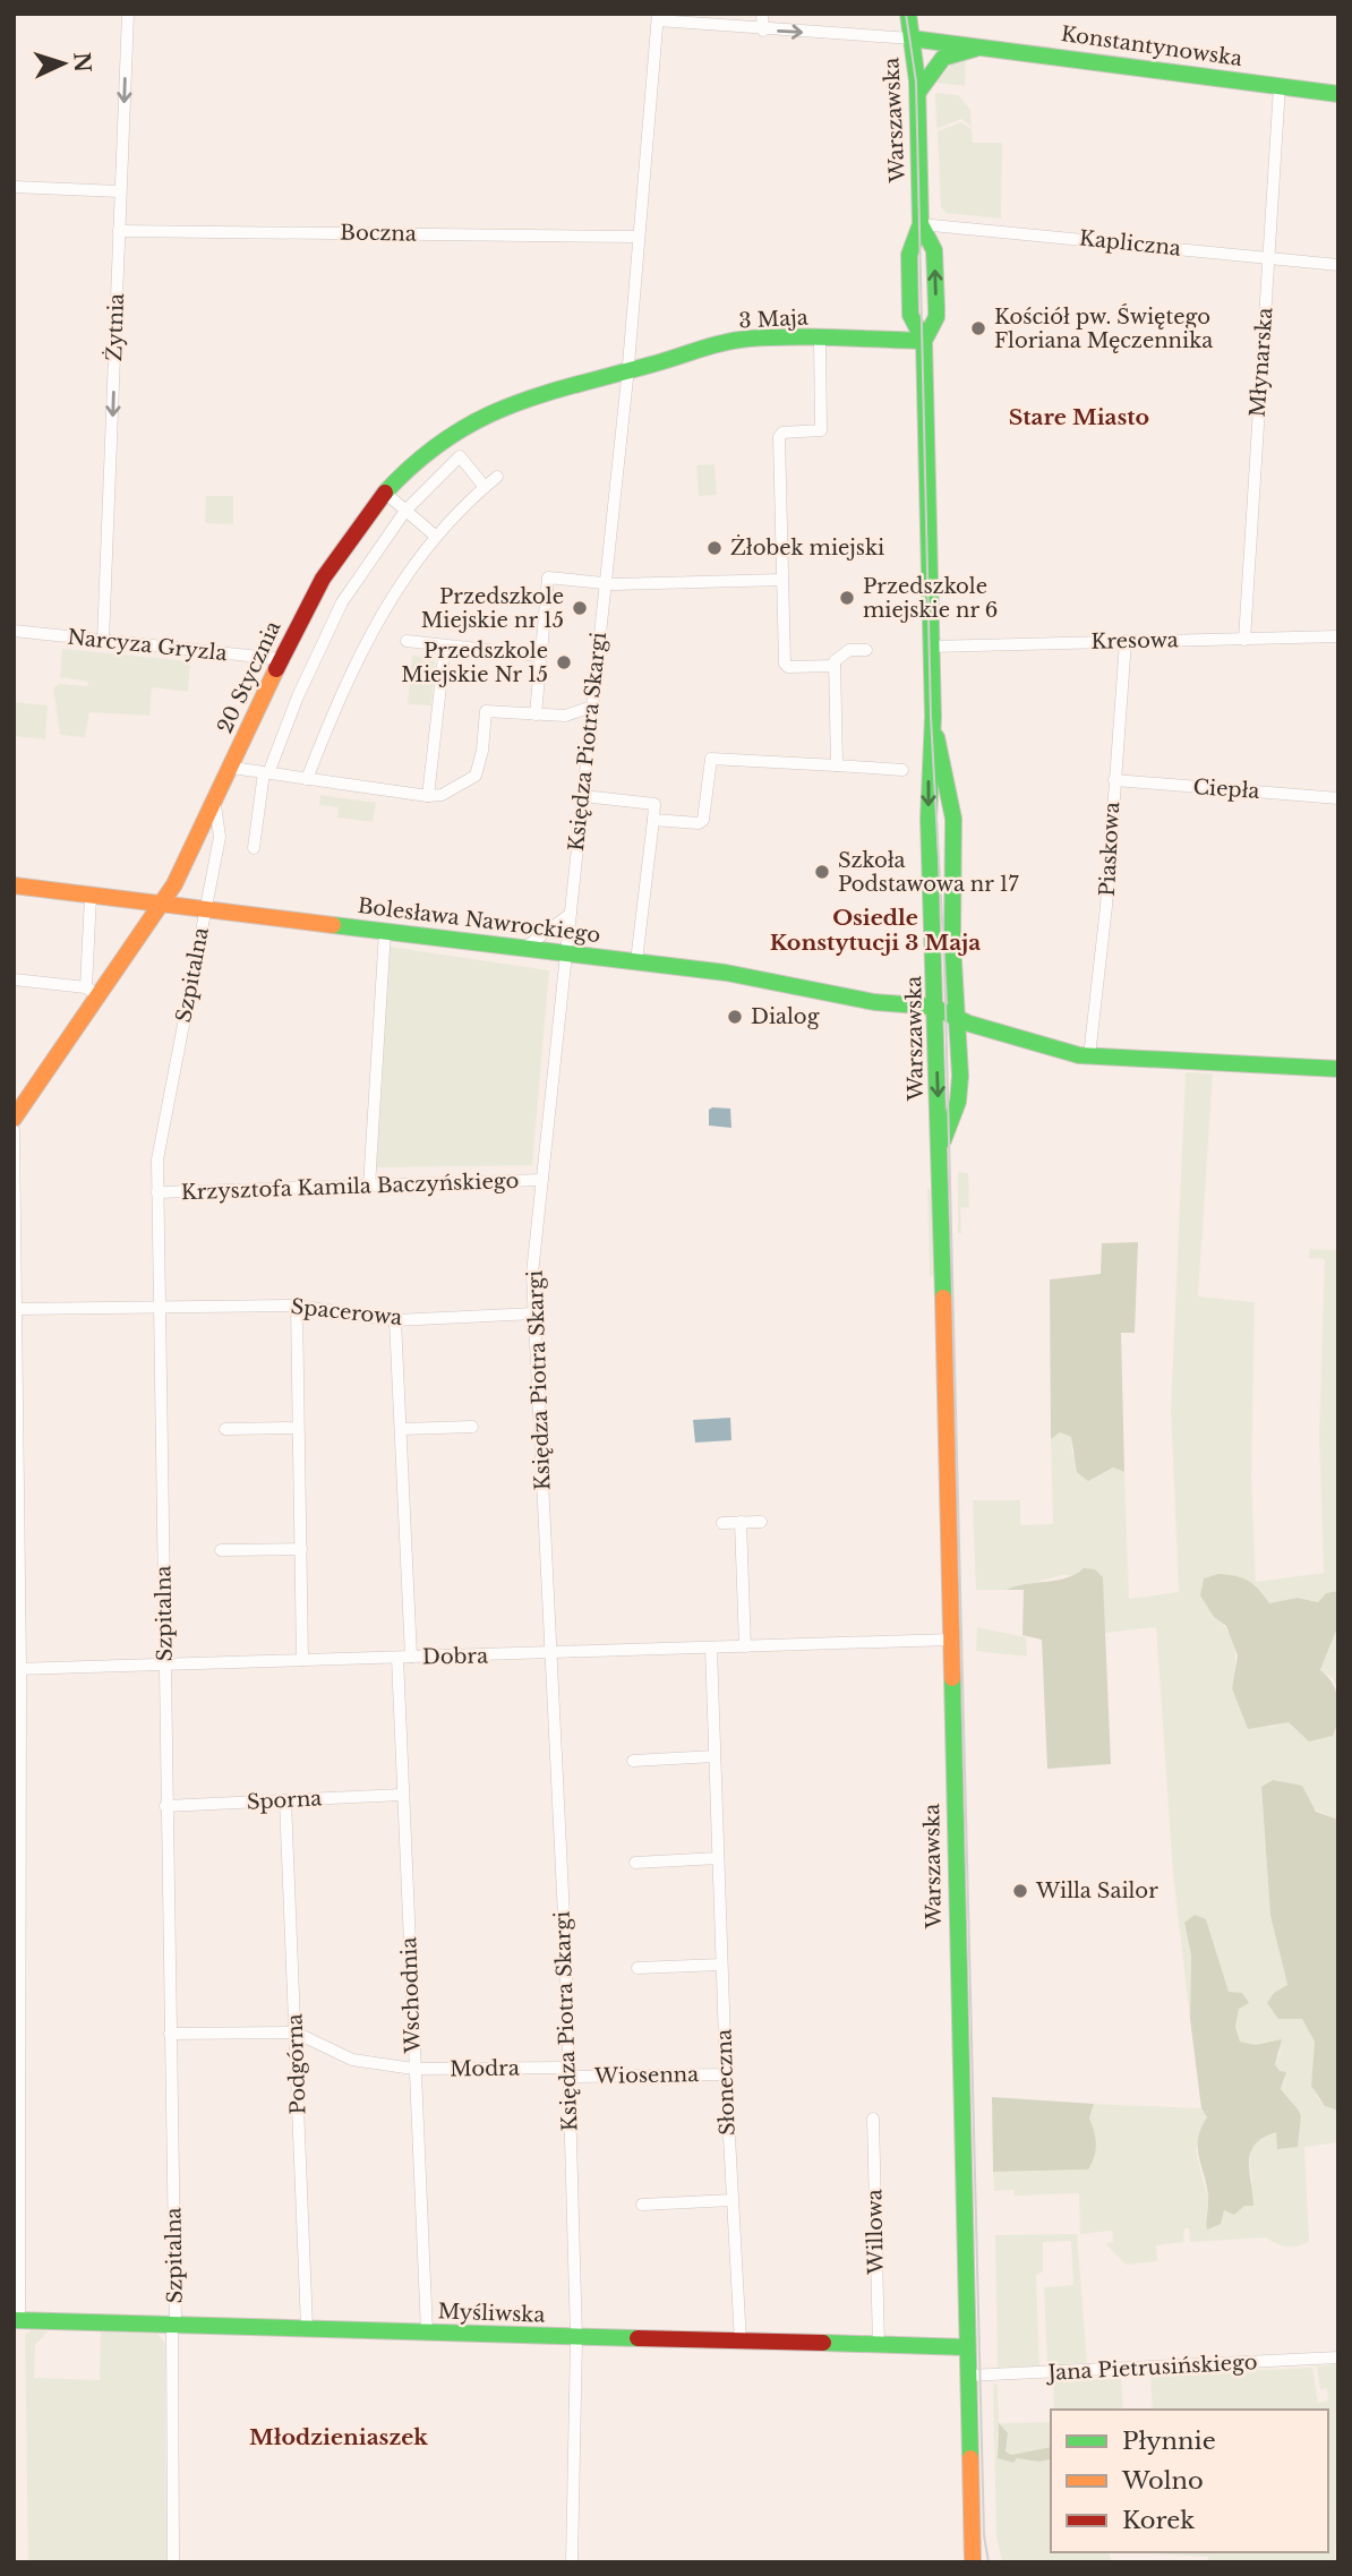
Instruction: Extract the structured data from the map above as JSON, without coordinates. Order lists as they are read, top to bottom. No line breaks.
{"streets":{"street":["Konstantynowska","Warszawska","Boczna","Kapliczna","3 Maja","Żytnia","Młynarska","Kresowa","Narcyza Gryzla","20 Stycznia","Księdza Piotra Skargi","Ciepła","Piaskowa","Bolesława Nawrockiego","Szpitalna","Krzysztofa Kamila Baczyńskiego","Spacerowa","Dobra","Sporna","Wschodnia","Podgórna","Modra","Wiosenna","Słoneczna","Willowa","Myśliwska","Jana Pietrusińskiego"]},"crossings":[["Konstantynowska","Warszawska"],["Konstantynowska","Młynarska"],["Warszawska","Kapliczna"],["Warszawska","3 Maja"],["Warszawska","Kresowa"],["Warszawska","Bolesława Nawrockiego"],["Warszawska","Dobra"],["Warszawska","Myśliwska"],["Warszawska","Jana Pietrusińskiego"],["Boczna","Żytnia"],["Boczna","Księdza Piotra Skargi"],["Kapliczna","Młynarska"],["3 Maja","20 Stycznia"],["3 Maja","Księdza Piotra Skargi"],["Żytnia","Narcyza Gryzla"],["Młynarska","Kresowa"],["Kresowa","Piaskowa"],["Narcyza Gryzla","20 Stycznia"],["20 Stycznia","Księdza Piotra Skargi"],["20 Stycznia","Bolesława Nawrockiego"],["20 Stycznia","Szpitalna"],["Księdza Piotra Skargi","Bolesława Nawrockiego"],["Księdza Piotra Skargi","Krzysztofa Kamila Baczyńskiego"],["Księdza Piotra Skargi","Spacerowa"],["Księdza Piotra Skargi","Dobra"],["Księdza Piotra Skargi","Modra"],["Księdza Piotra Skargi","Wiosenna"],["Księdza Piotra Skargi","Myśliwska"],["Ciepła","Piaskowa"],["Bolesława Nawrockiego","Szpitalna"],["Szpitalna","Krzysztofa Kamila Baczyńskiego"],["Szpitalna","Spacerowa"],["Szpitalna","Dobra"],["Szpitalna","Sporna"],["Szpitalna","Modra"],["Szpitalna","Myśliwska"],["Dobra","Wschodnia"],["Dobra","Słoneczna"],["Sporna","Wschodnia"],["Sporna","Podgórna"],["Wschodnia","Modra"],["Wschodnia","Myśliwska"],["Podgórna","Modra"],["Podgórna","Myśliwska"],["Modra","Wiosenna"],["Wiosenna","Słoneczna"],["Słoneczna","Myśliwska"],["Willowa","Myśliwska"]],"one_way":["Żytnia"],"districts":["Stare Miasto","Osiedle Konstytucji 3 Maja","Młodzieniaszek"],"places":["Kościół pw. Świętego Floriana Męczennika","Żłobek miejski","Przedszkole miejskie nr 6","Przedszkole Miejskie nr 15","Przedszkole Miejskie Nr 15","Szkoła Podstawowa nr 17","Dialog","Willa Sailor"],"legend":["Płynnie","Wolno","Korek"],"north":"right"}
